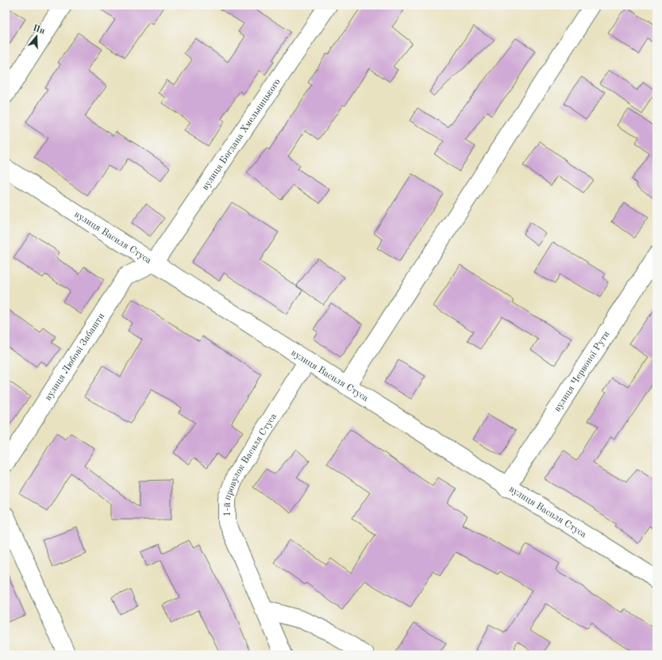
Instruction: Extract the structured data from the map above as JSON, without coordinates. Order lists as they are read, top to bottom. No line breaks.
{"streets":{"street":["вулиця Богдана Хмельницького","вулиця Василя Стуса","вулиця Любові Забашти","вулиця Червоної Рути","1-й провулок Василя Стуса"]},"crossings":[["вулиця Богдана Хмельницького","вулиця Василя Стуса"],["вулиця Богдана Хмельницького","вулиця Любові Забашти"],["вулиця Василя Стуса","вулиця Любові Забашти"],["вулиця Василя Стуса","вулиця Червоної Рути"],["вулиця Василя Стуса","1-й провулок Василя Стуса"]],"north":"top"}
